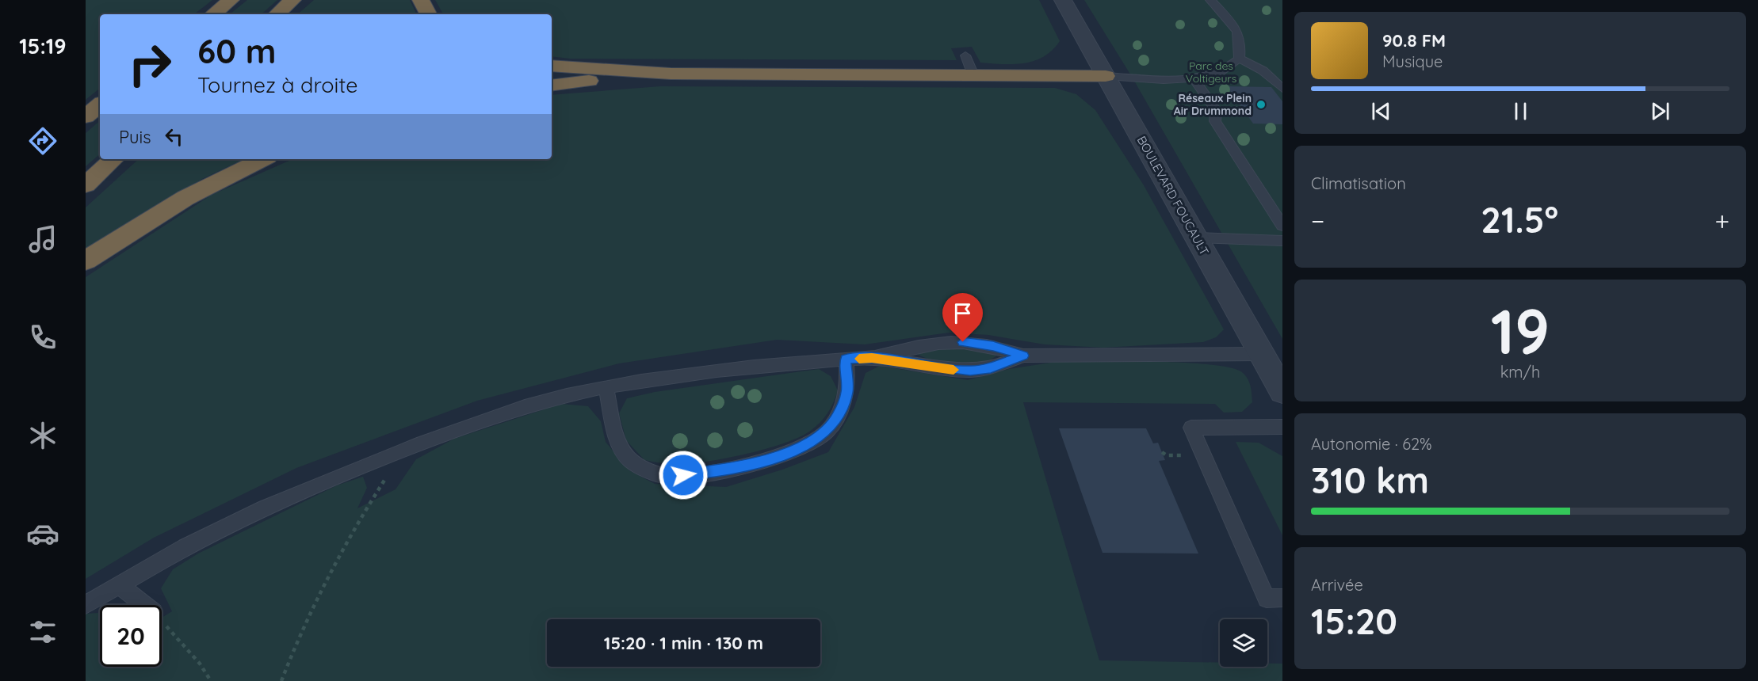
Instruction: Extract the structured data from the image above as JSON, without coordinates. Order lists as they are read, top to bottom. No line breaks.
{"streets":{"street":["BOULEVARD FOUCAULT"]},"parks":["Parc des Voltigeurs"],"places":["Réseaux Plein Air Drummond"],"page":{"tabs":"15:19","turn":["60 m","Tournez à droite"],"song":["90.8 FM","Musique"],"then":"Puis","tile":["Climatisation",["19","km/h"],["Autonomie · 62%","310 km"],["Arrivée","15:20"]],"heat":["−","21.5°","+"],"limit":"20","trip":"15:20 · 1 min · 130 m"}}
